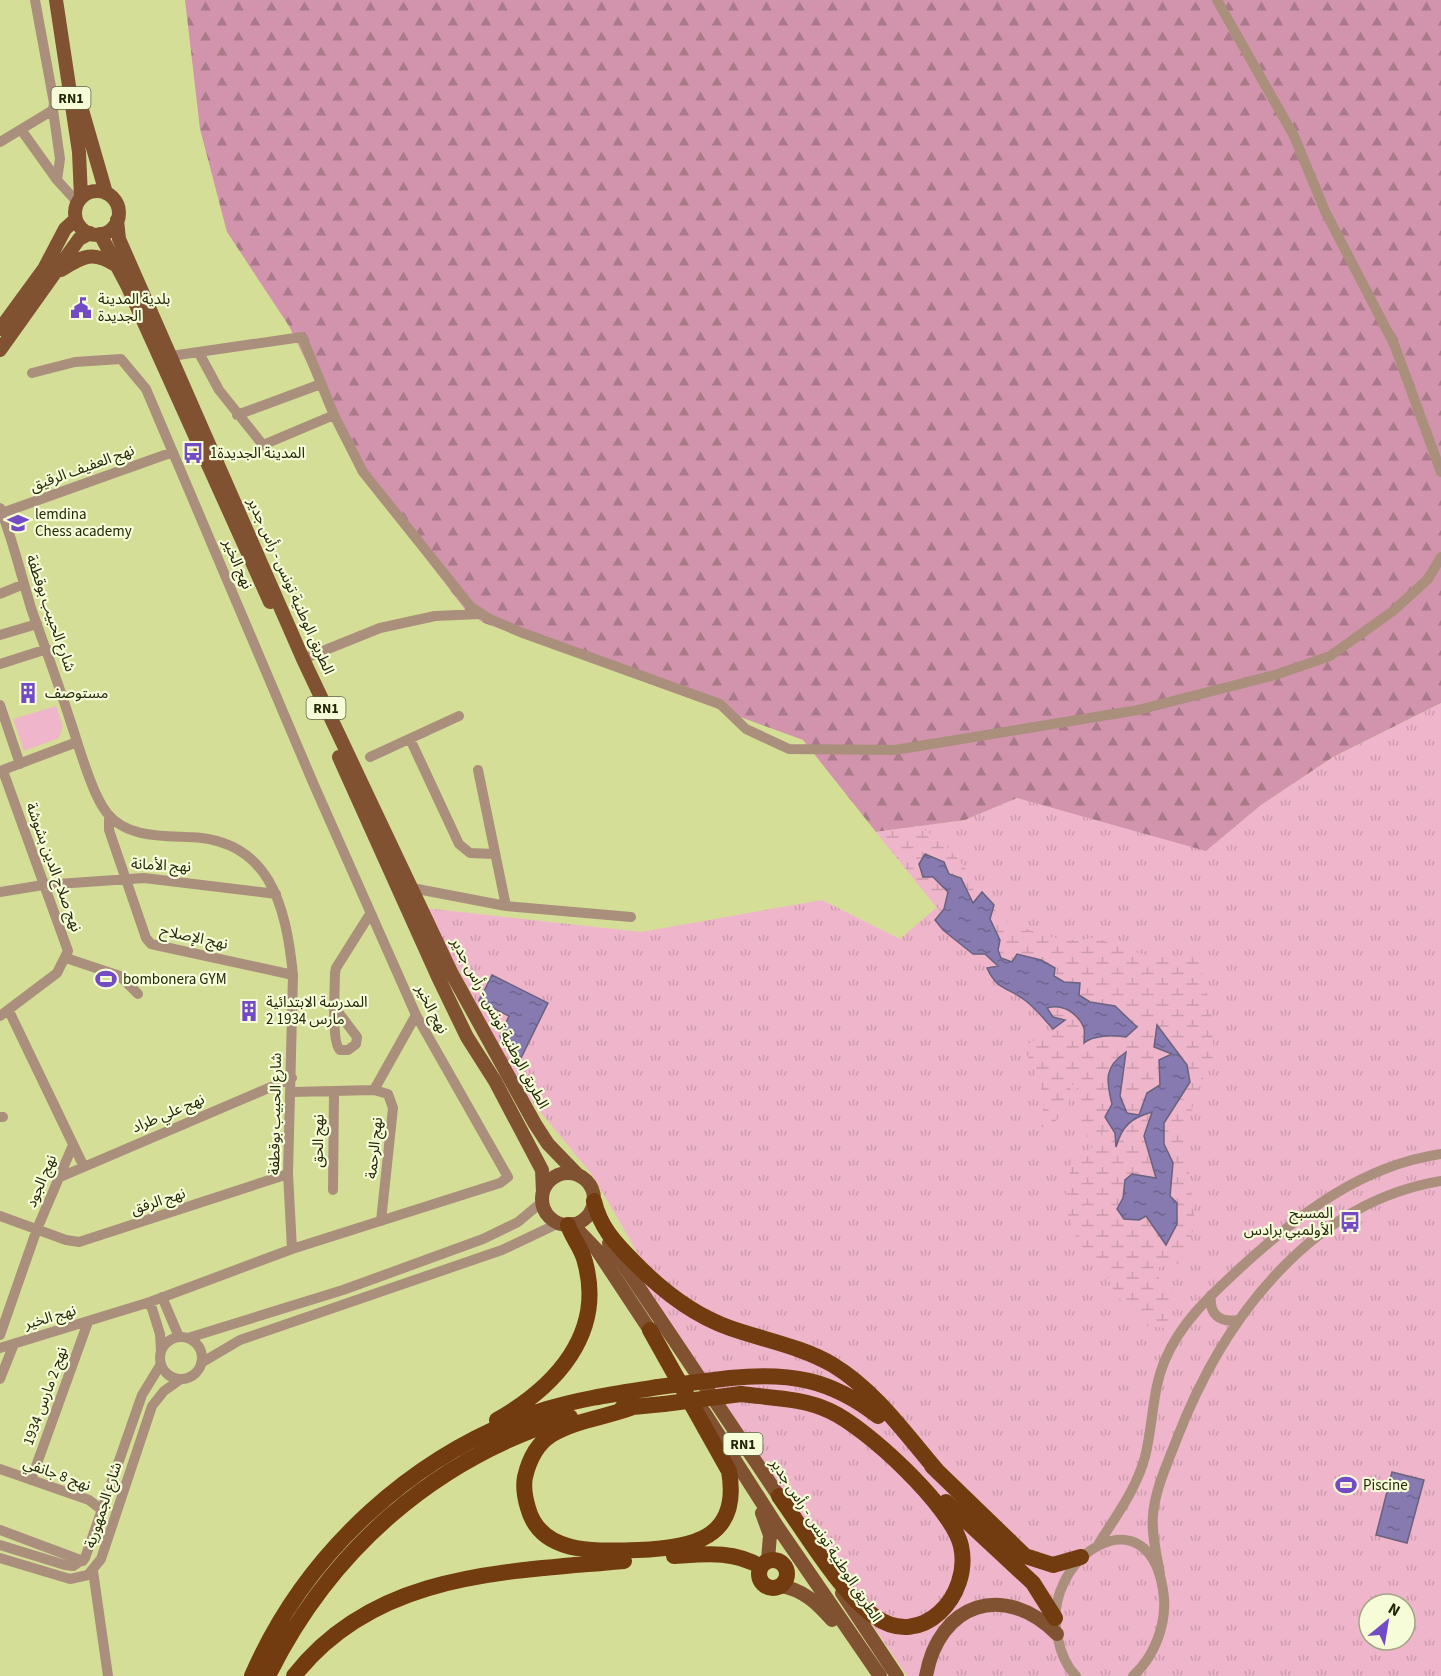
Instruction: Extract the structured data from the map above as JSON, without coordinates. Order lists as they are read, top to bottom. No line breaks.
{"streets":{"main road":["RN1","الطريق الوطنية تونس - رأس جدير"],"street":["نهج العفيف الرقيق","نهج الخير","شارع الحبيب بوقطفة","نهج الأمانة","نهج صلاح الدين بشوشة","نهج الإصلاح","نهج علي طراد","نهج الحق","نهج الرحمة","نهج الجود","نهج الرفق","نهج 2 مارس 1934","نهج 8 جانفي","شارع الجمهورية"]},"crossings":[["RN1","الطريق الوطنية تونس - رأس جدير"],["نهج العفيف الرقيق","نهج الخير"],["نهج العفيف الرقيق","شارع الحبيب بوقطفة"],["نهج الخير","شارع الحبيب بوقطفة"],["نهج الخير","نهج الرحمة"],["نهج الخير","نهج 2 مارس 1934"],["شارع الحبيب بوقطفة","نهج الأمانة"],["شارع الحبيب بوقطفة","نهج الإصلاح"],["شارع الحبيب بوقطفة","نهج علي طراد"],["شارع الحبيب بوقطفة","نهج الرفق"],["نهج الأمانة","نهج صلاح الدين بشوشة"],["نهج الأمانة","نهج الإصلاح"],["نهج علي طراد","نهج الجود"],["نهج الجود","نهج الرفق"],["نهج 2 مارس 1934","نهج 8 جانفي"]],"places":{"public building":["بلدية المدينة الجديدة"],"bus stop":["المدينة الجديدة1","المسبح الأولمبي برادس"],"school or university":["lemdina Chess academy"],"building":["مستوصف","المدرسة الابتدائية 2 مارس 1934"],"sports":["bombonera GYM","Piscine"]},"north":"top right"}
